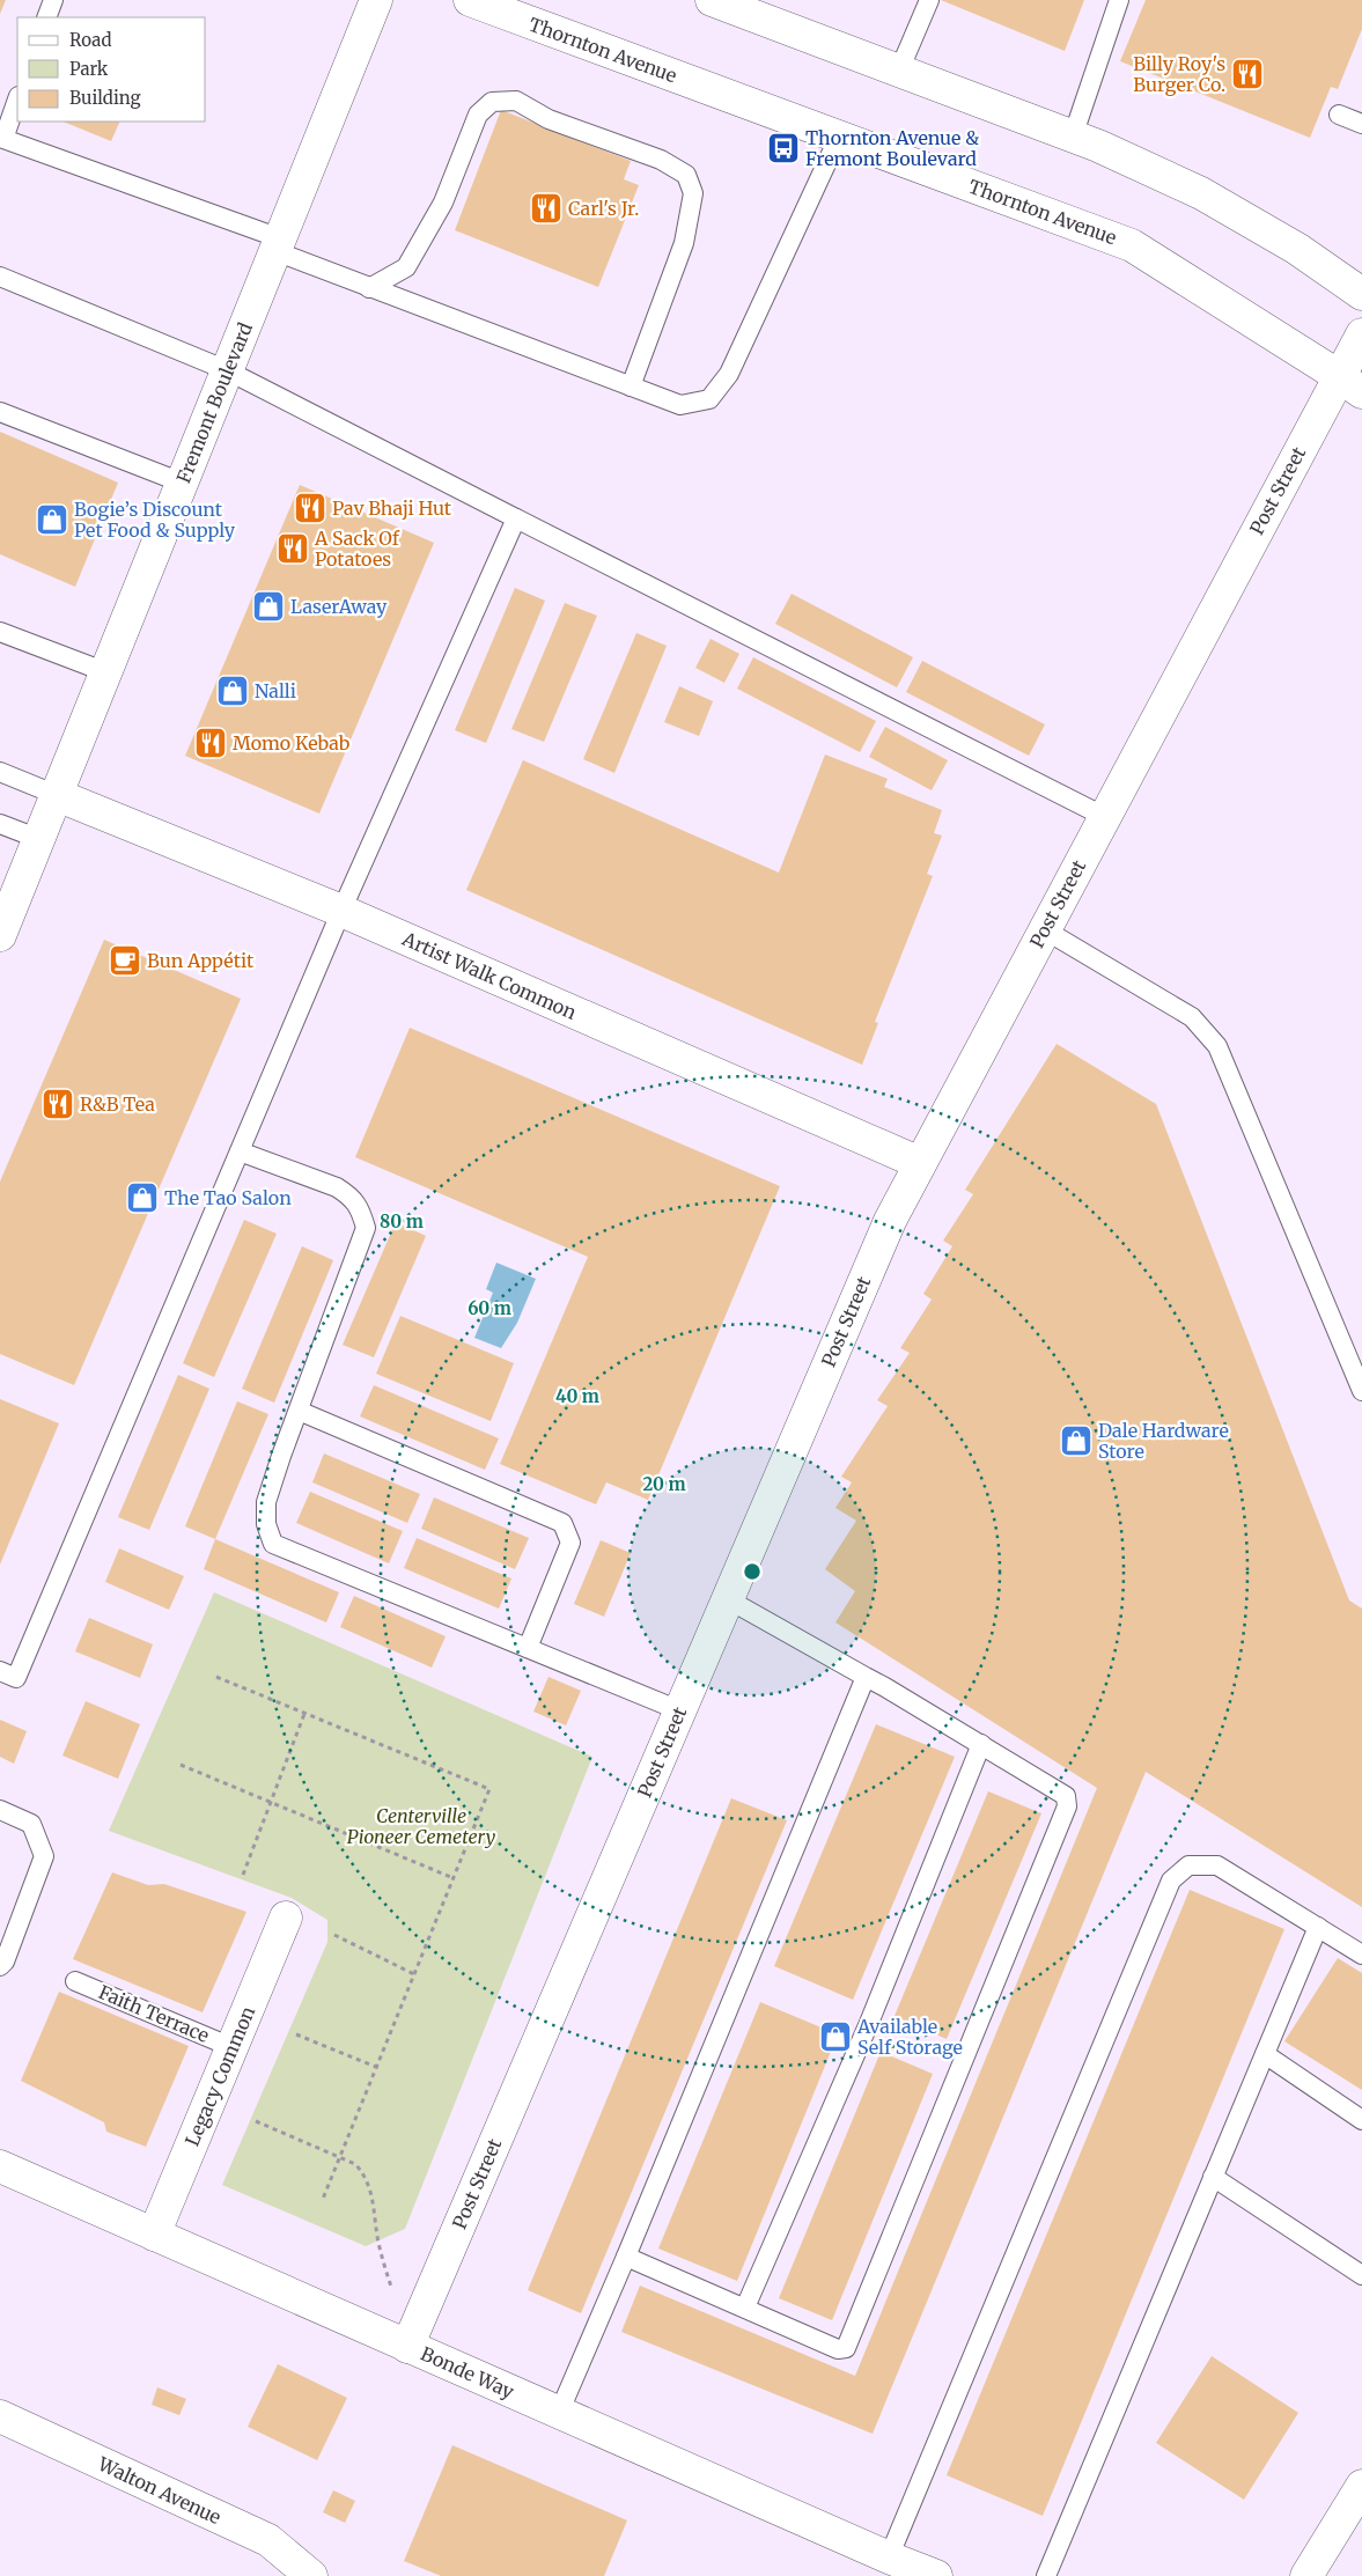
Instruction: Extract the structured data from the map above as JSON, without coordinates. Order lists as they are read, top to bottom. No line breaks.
{"streets":{"street":["Thornton Avenue","Fremont Boulevard","Post Street","Artist Walk Common","Legacy Common","Bonde Way","Walton Avenue"],"lane":["Faith Terrace"]},"crossings":[["Thornton Avenue","Post Street"],["Fremont Boulevard","Artist Walk Common"],["Post Street","Artist Walk Common"],["Post Street","Bonde Way"],["Faith Terrace","Legacy Common"],["Legacy Common","Bonde Way"]],"parks":["Centerville Pioneer Cemetery"],"places":{"restaurant":["Billy Roy's Burger Co.","Carl's Jr.","Pav Bhaji Hut","A Sack Of Potatoes","Momo Kebab","R&B Tea"],"bus stop":["Thornton Avenue & Fremont Boulevard"],"shop":["Bogie’s Discount Pet Food & Supply","LaserAway","Nalli","The Tao Salon","Dale Hardware Store","Available Self Storage"],"cafe":["Bun Appétit"]},"legend":["Road","Park","Building"],"rings":["80 m","60 m","40 m","20 m"]}
